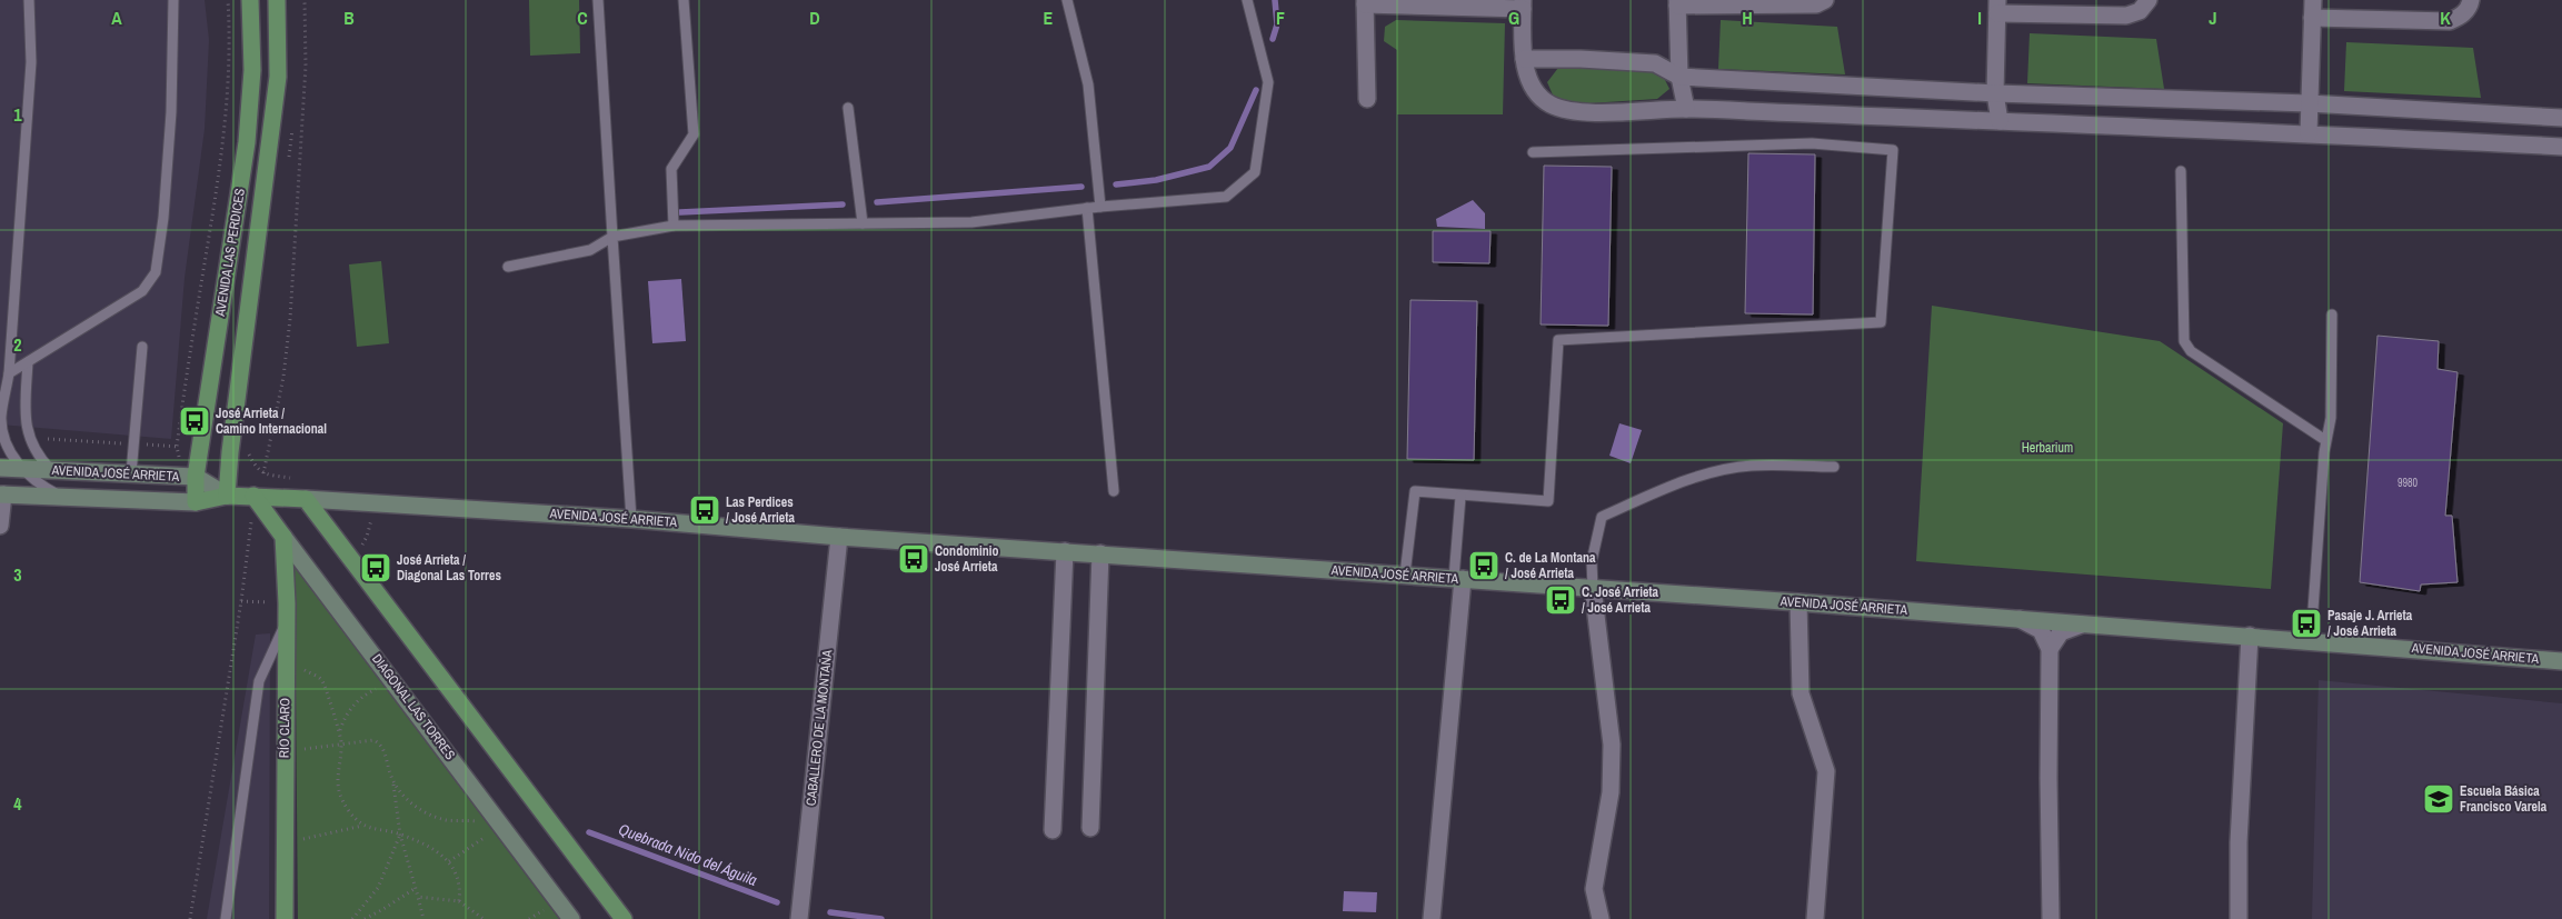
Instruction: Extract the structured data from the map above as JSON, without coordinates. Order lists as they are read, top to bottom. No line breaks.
{"streets":{"main road":["AVENIDA LAS PERDICES","AVENIDA JOSÉ ARRIETA","DIAGONAL LAS TORRES","RÍO CLARO"],"street":["CABALLERO DE LA MONTAÑA"]},"crossings":[["AVENIDA LAS PERDICES","AVENIDA JOSÉ ARRIETA"],["AVENIDA JOSÉ ARRIETA","DIAGONAL LAS TORRES"],["AVENIDA JOSÉ ARRIETA","CABALLERO DE LA MONTAÑA"],["DIAGONAL LAS TORRES","RÍO CLARO"]],"water":["Quebrada Nido del Águila"],"parks":["Herbarium"],"places":{"bus stop":["José Arrieta / Camino Internacional","Las Perdices / José Arrieta","Condominio José Arrieta","C. de La Montana / José Arrieta","José Arrieta / Diagonal Las Torres","C. José Arrieta / José Arrieta","Pasaje J. Arrieta / José Arrieta"],"school or university":["Escuela Básica Francisco Varela"]},"house_numbers":["9980"],"grid":{"columns":["A","B","C","D","E","F","G","H","I","J","K"],"rows":["1","2","3","4"]}}
